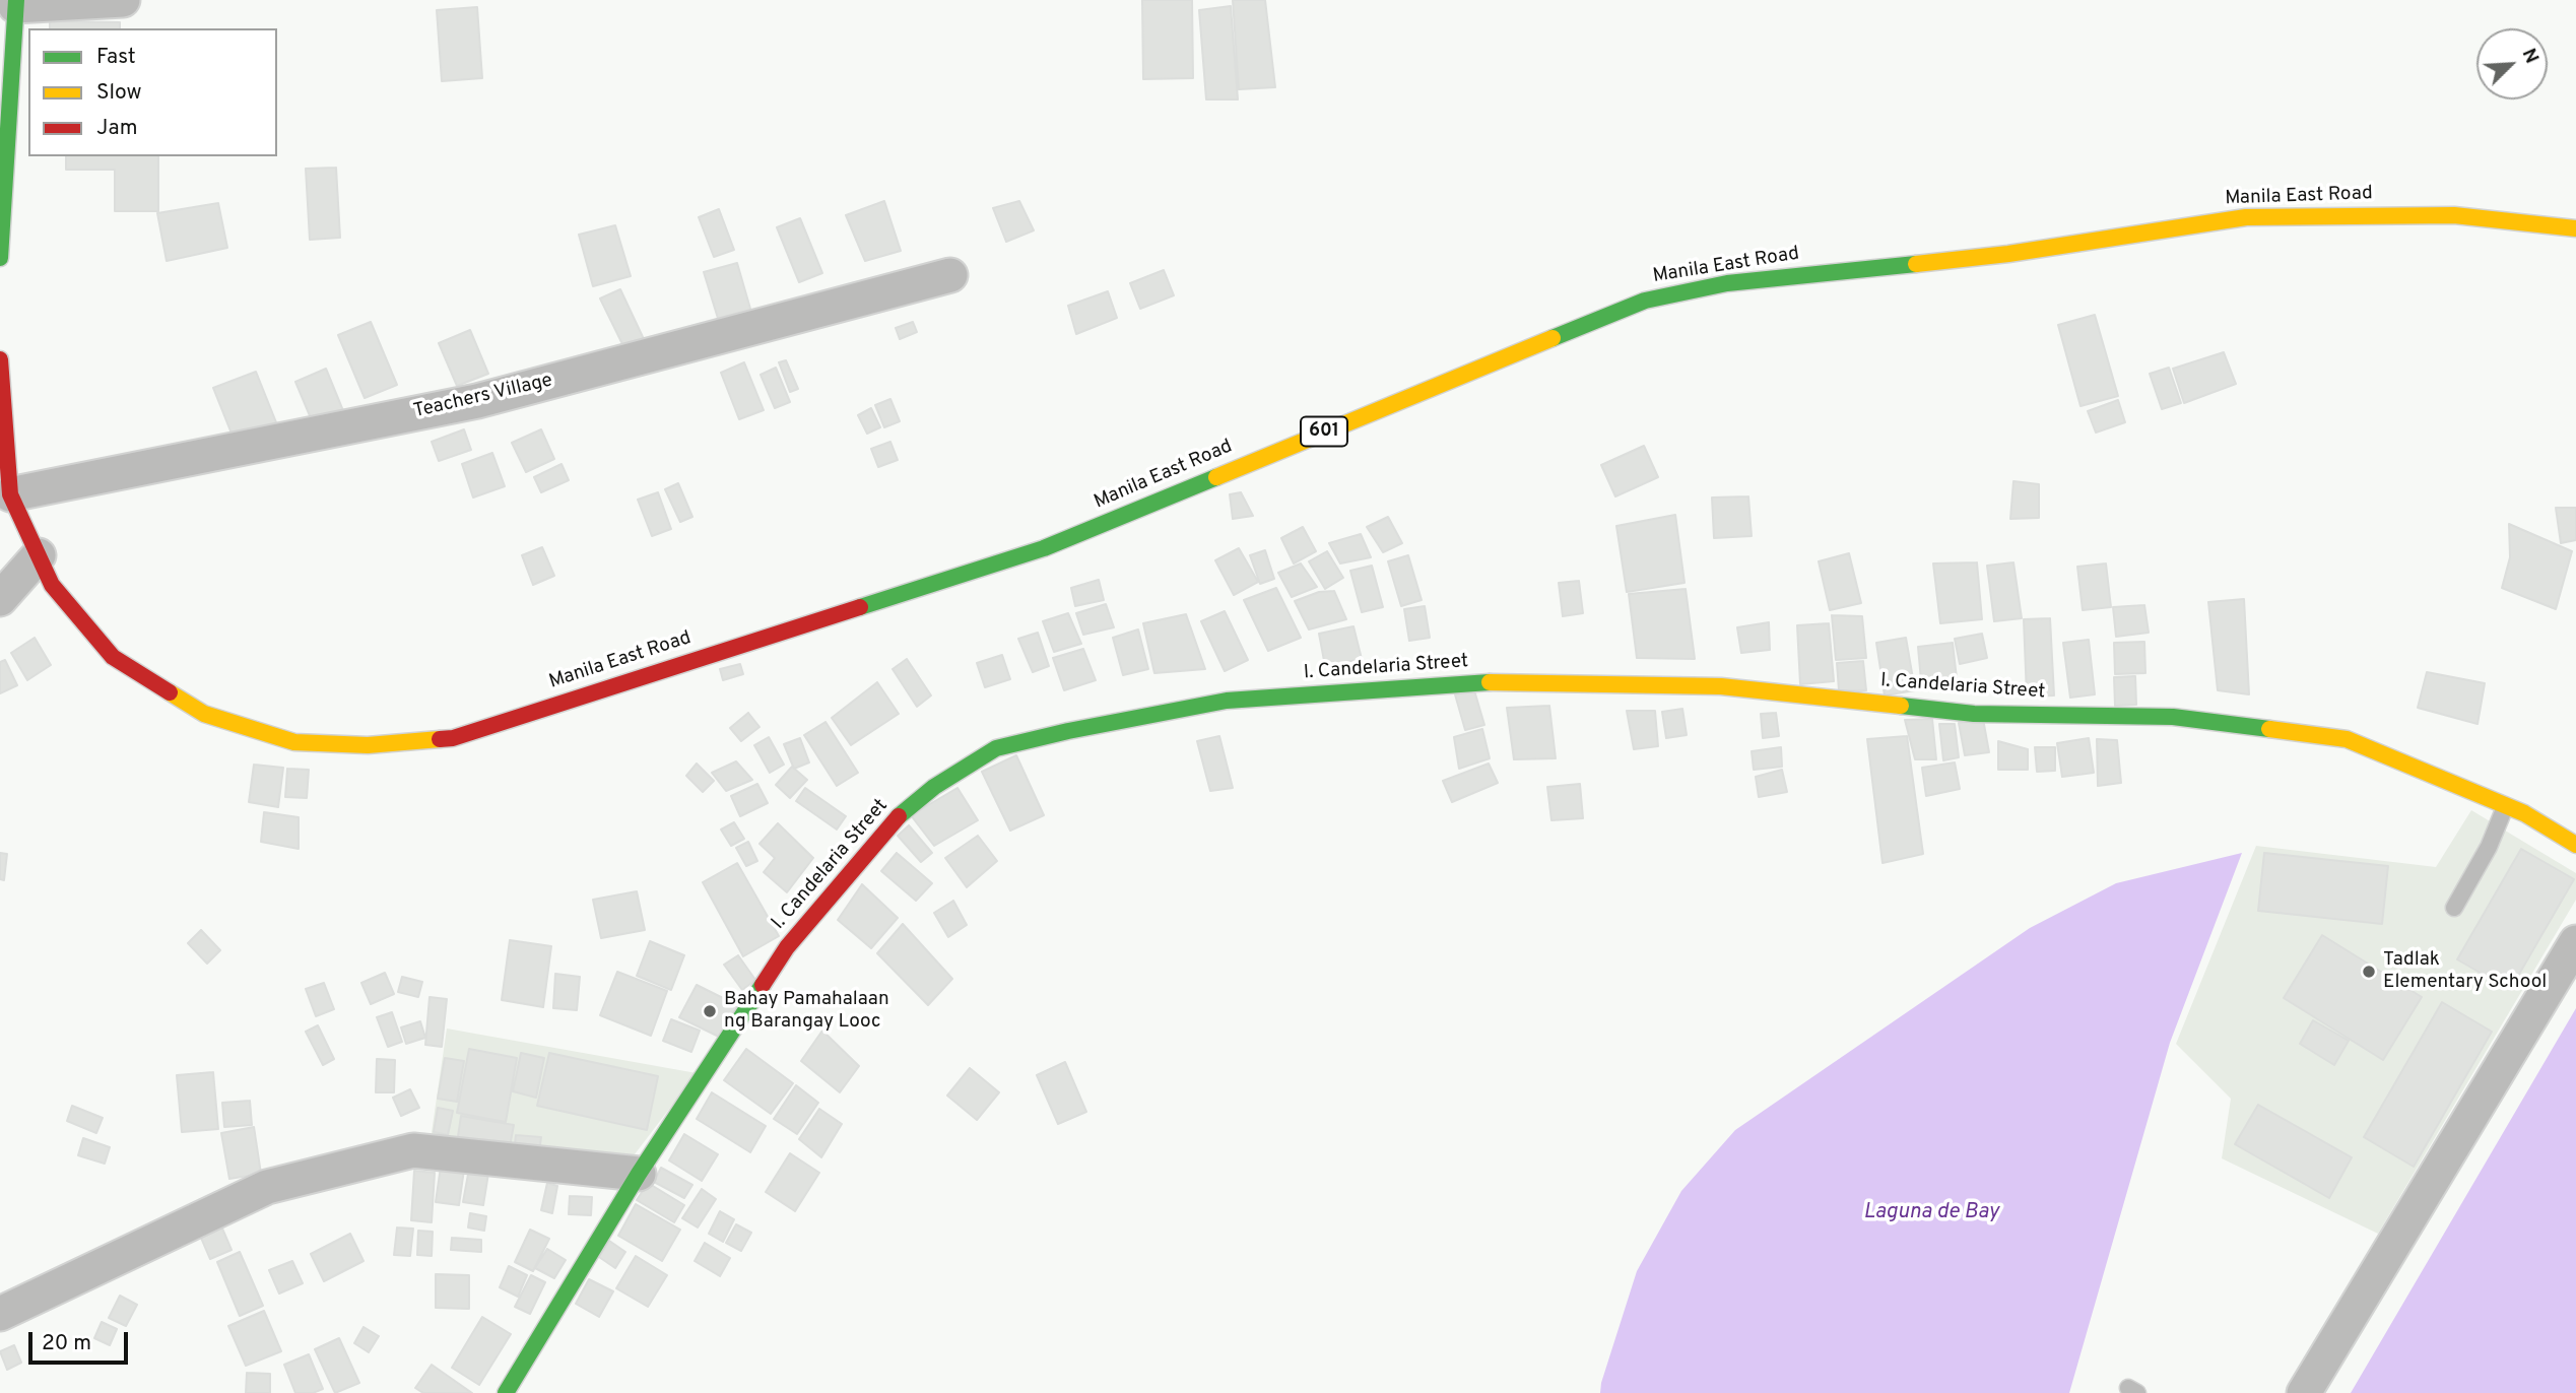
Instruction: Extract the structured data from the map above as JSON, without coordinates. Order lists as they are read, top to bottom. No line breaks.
{"streets":{"main road":["Manila East Road","601","I. Candelaria Street"],"street":["Teachers Village"]},"crossings":[["Manila East Road","Teachers Village"]],"water":["Laguna de Bay"],"places":["Tadlak Elementary School","Bahay Pamahalaan ng Barangay Looc"],"legend":["Fast","Slow","Jam"],"scale_bar":"20 m","north":"top right"}
